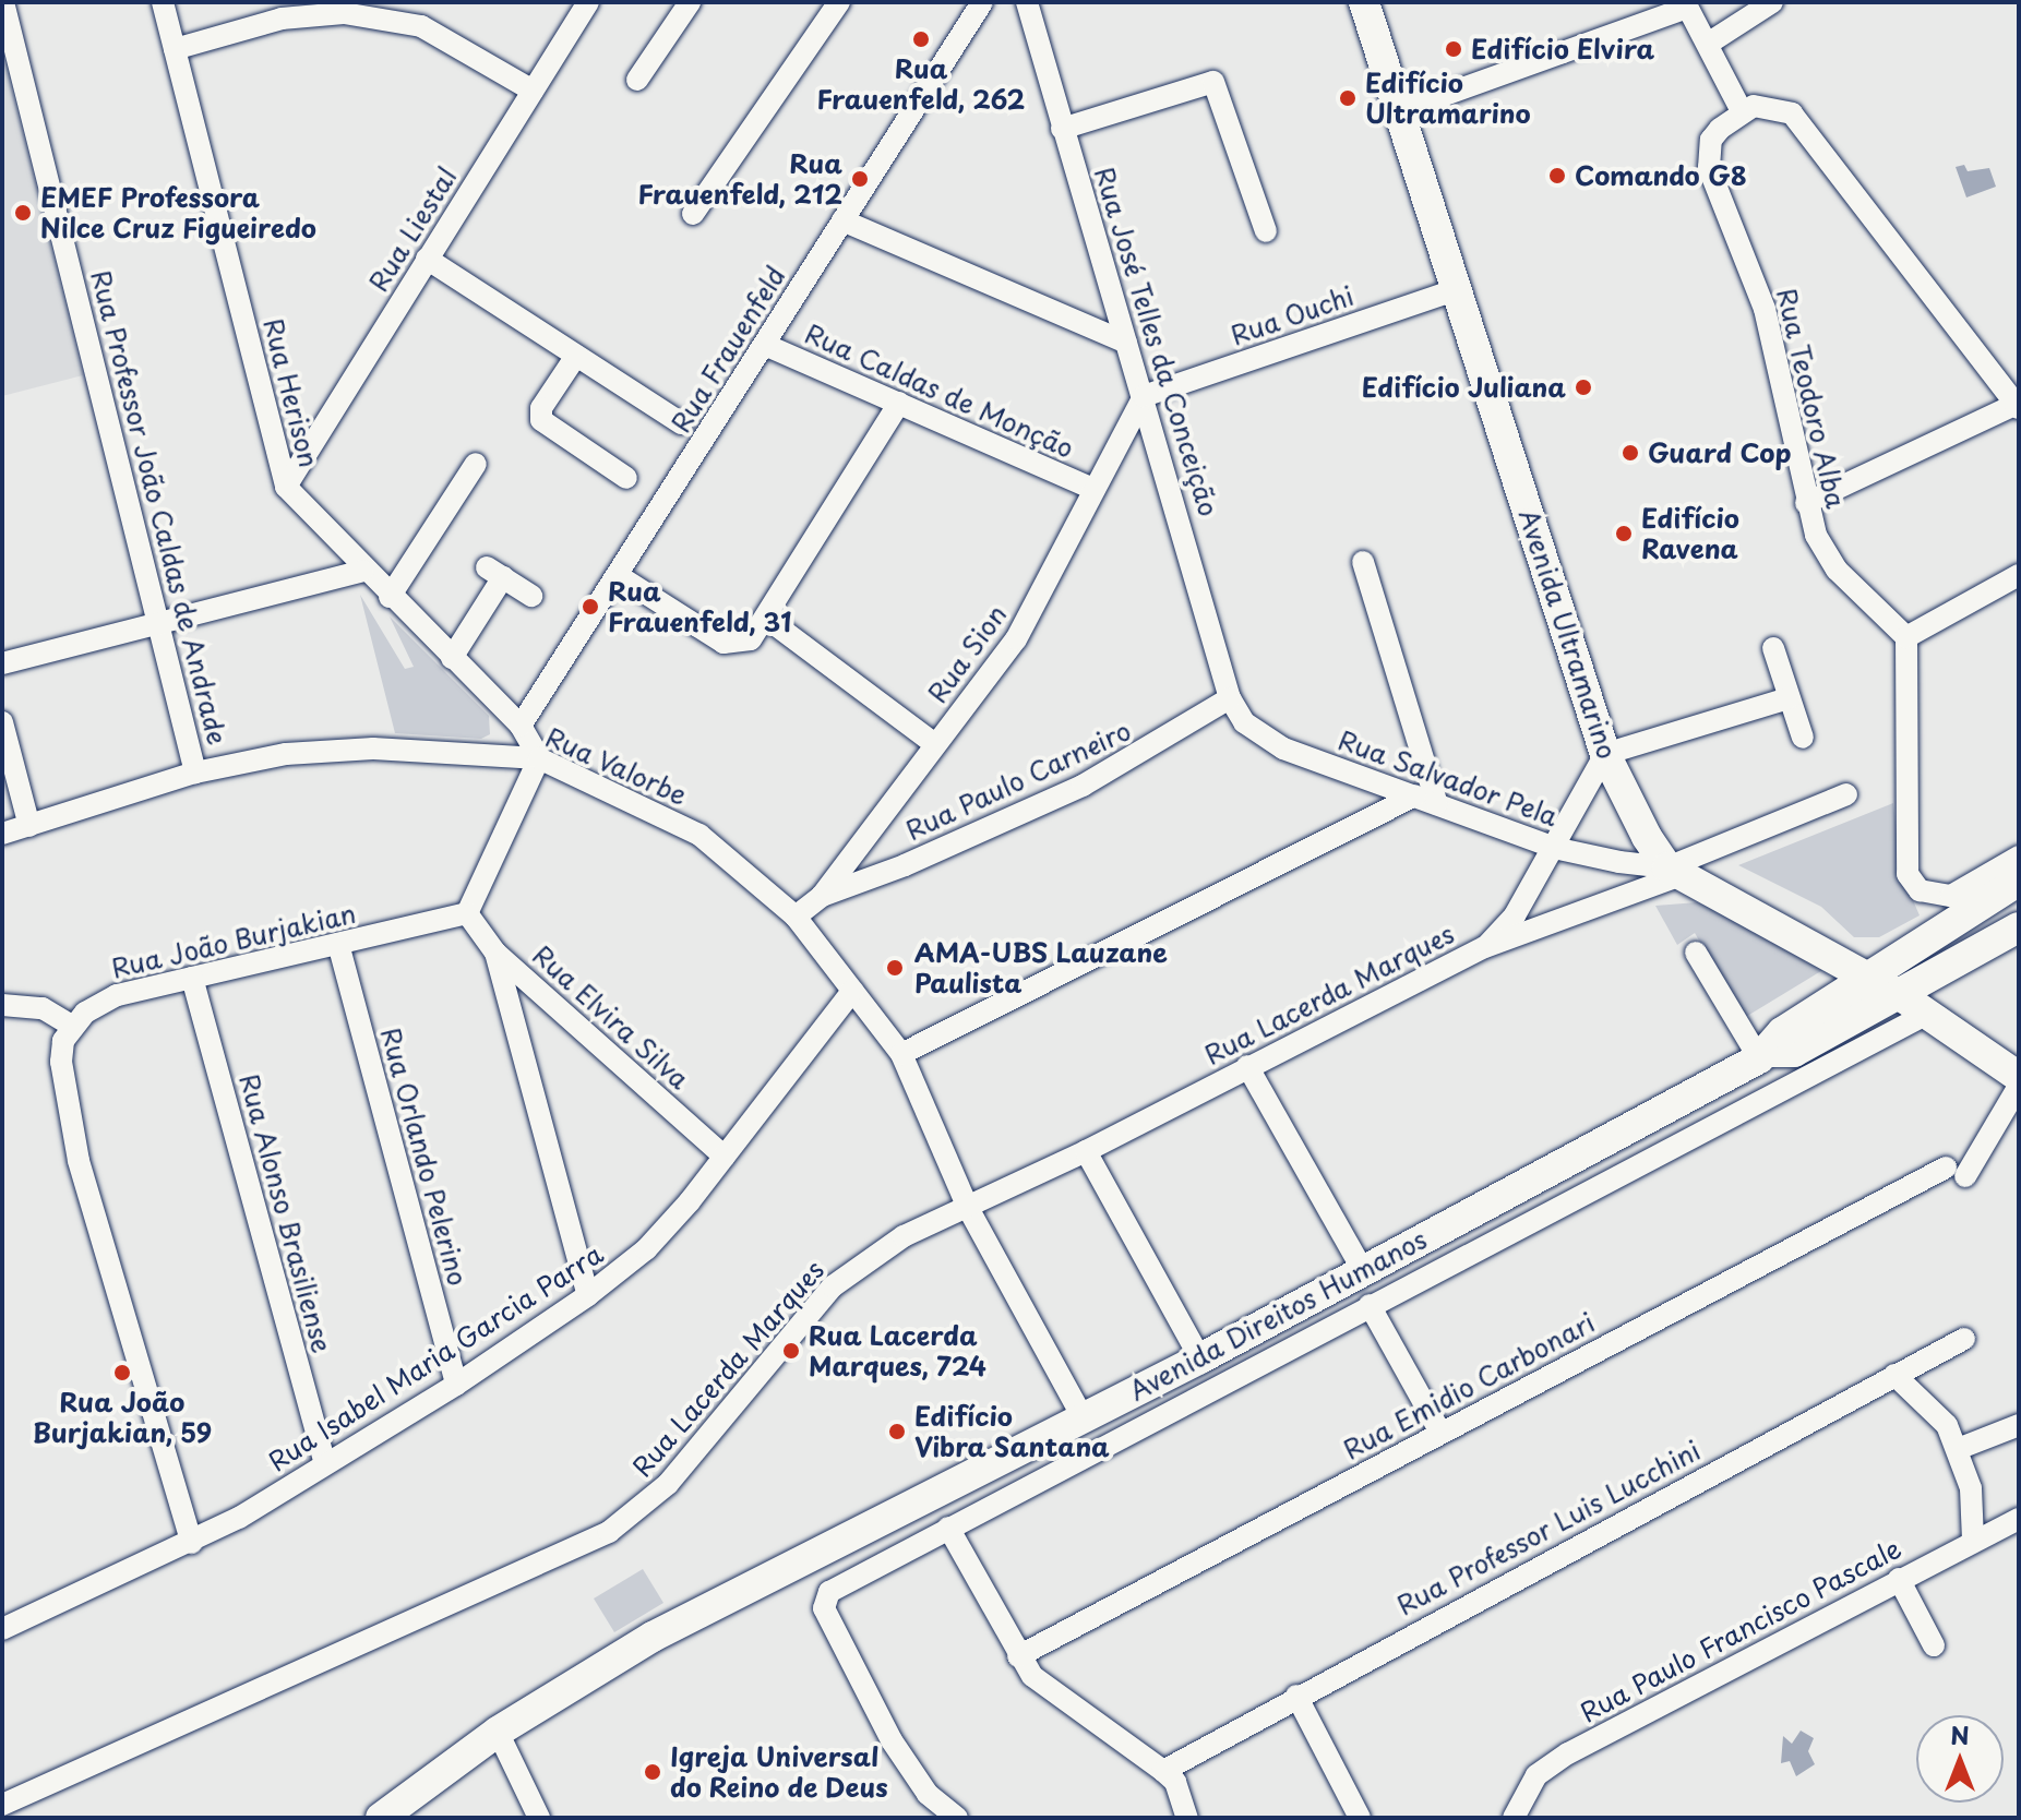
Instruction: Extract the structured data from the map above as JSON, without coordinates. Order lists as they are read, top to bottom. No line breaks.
{"streets":{"main road":["Avenida Ultramarino","Avenida Direitos Humanos"],"street":["Rua Liestal","Rua Ouchi","Rua José Telles da Conceição","Rua Frauenfeld","Rua Caldas de Monção","Rua Herison","Rua Teodoro Alba","Rua Professor João Caldas de Andrade","Rua Sion","Rua Valorbe","Rua Salvador Pela","Rua Paulo Carneiro","Rua João Burjakian","Rua Lacerda Marques","Rua Elvira Silva","Rua Orlando Pelerino","Rua Alonso Brasiliense","Rua Isabel Maria Garcia Parra","Rua Emidio Carbonari","Rua Professor Luis Lucchini","Rua Paulo Francisco Pascale"]},"crossings":[["Rua Liestal","Rua Herison"],["Rua Ouchi","Rua José Telles da Conceição"],["Rua Ouchi","Avenida Ultramarino"],["Rua Ouchi","Rua Sion"],["Rua José Telles da Conceição","Rua Sion"],["Rua José Telles da Conceição","Rua Salvador Pela"],["Rua José Telles da Conceição","Rua Paulo Carneiro"],["Rua Frauenfeld","Rua Caldas de Monção"],["Rua Frauenfeld","Rua Herison"],["Rua Caldas de Monção","Rua Sion"],["Rua Herison","Rua Valorbe"],["Rua Professor João Caldas de Andrade","Rua Valorbe"],["Avenida Ultramarino","Rua Salvador Pela"],["Avenida Ultramarino","Rua Lacerda Marques"],["Rua Sion","Rua Valorbe"],["Rua Sion","Rua Paulo Carneiro"],["Rua Valorbe","Rua Lacerda Marques"],["Rua Valorbe","Avenida Direitos Humanos"],["Rua Valorbe","Rua Isabel Maria Garcia Parra"],["Rua Salvador Pela","Rua Paulo Carneiro"],["Rua Salvador Pela","Rua Lacerda Marques"],["Rua João Burjakian","Rua Elvira Silva"],["Rua João Burjakian","Rua Orlando Pelerino"],["Rua João Burjakian","Rua Alonso Brasiliense"],["Rua Elvira Silva","Rua Isabel Maria Garcia Parra"],["Rua Orlando Pelerino","Rua Isabel Maria Garcia Parra"],["Rua Alonso Brasiliense","Rua Isabel Maria Garcia Parra"]],"places":["Rua Frauenfeld, 262","Edifício Elvira","Edifício Ultramarino","Comando G8","Rua Frauenfeld, 212","EMEF Professora Nilce Cruz Figueiredo","Edifício Juliana","Guard Cop","Edifício Ravena","Rua Frauenfeld, 31","AMA-UBS Lauzane Paulista","Rua Lacerda Marques, 724","Rua João Burjakian, 59","Edifício Vibra Santana","Igreja Universal do Reino de Deus"],"north":"top"}
